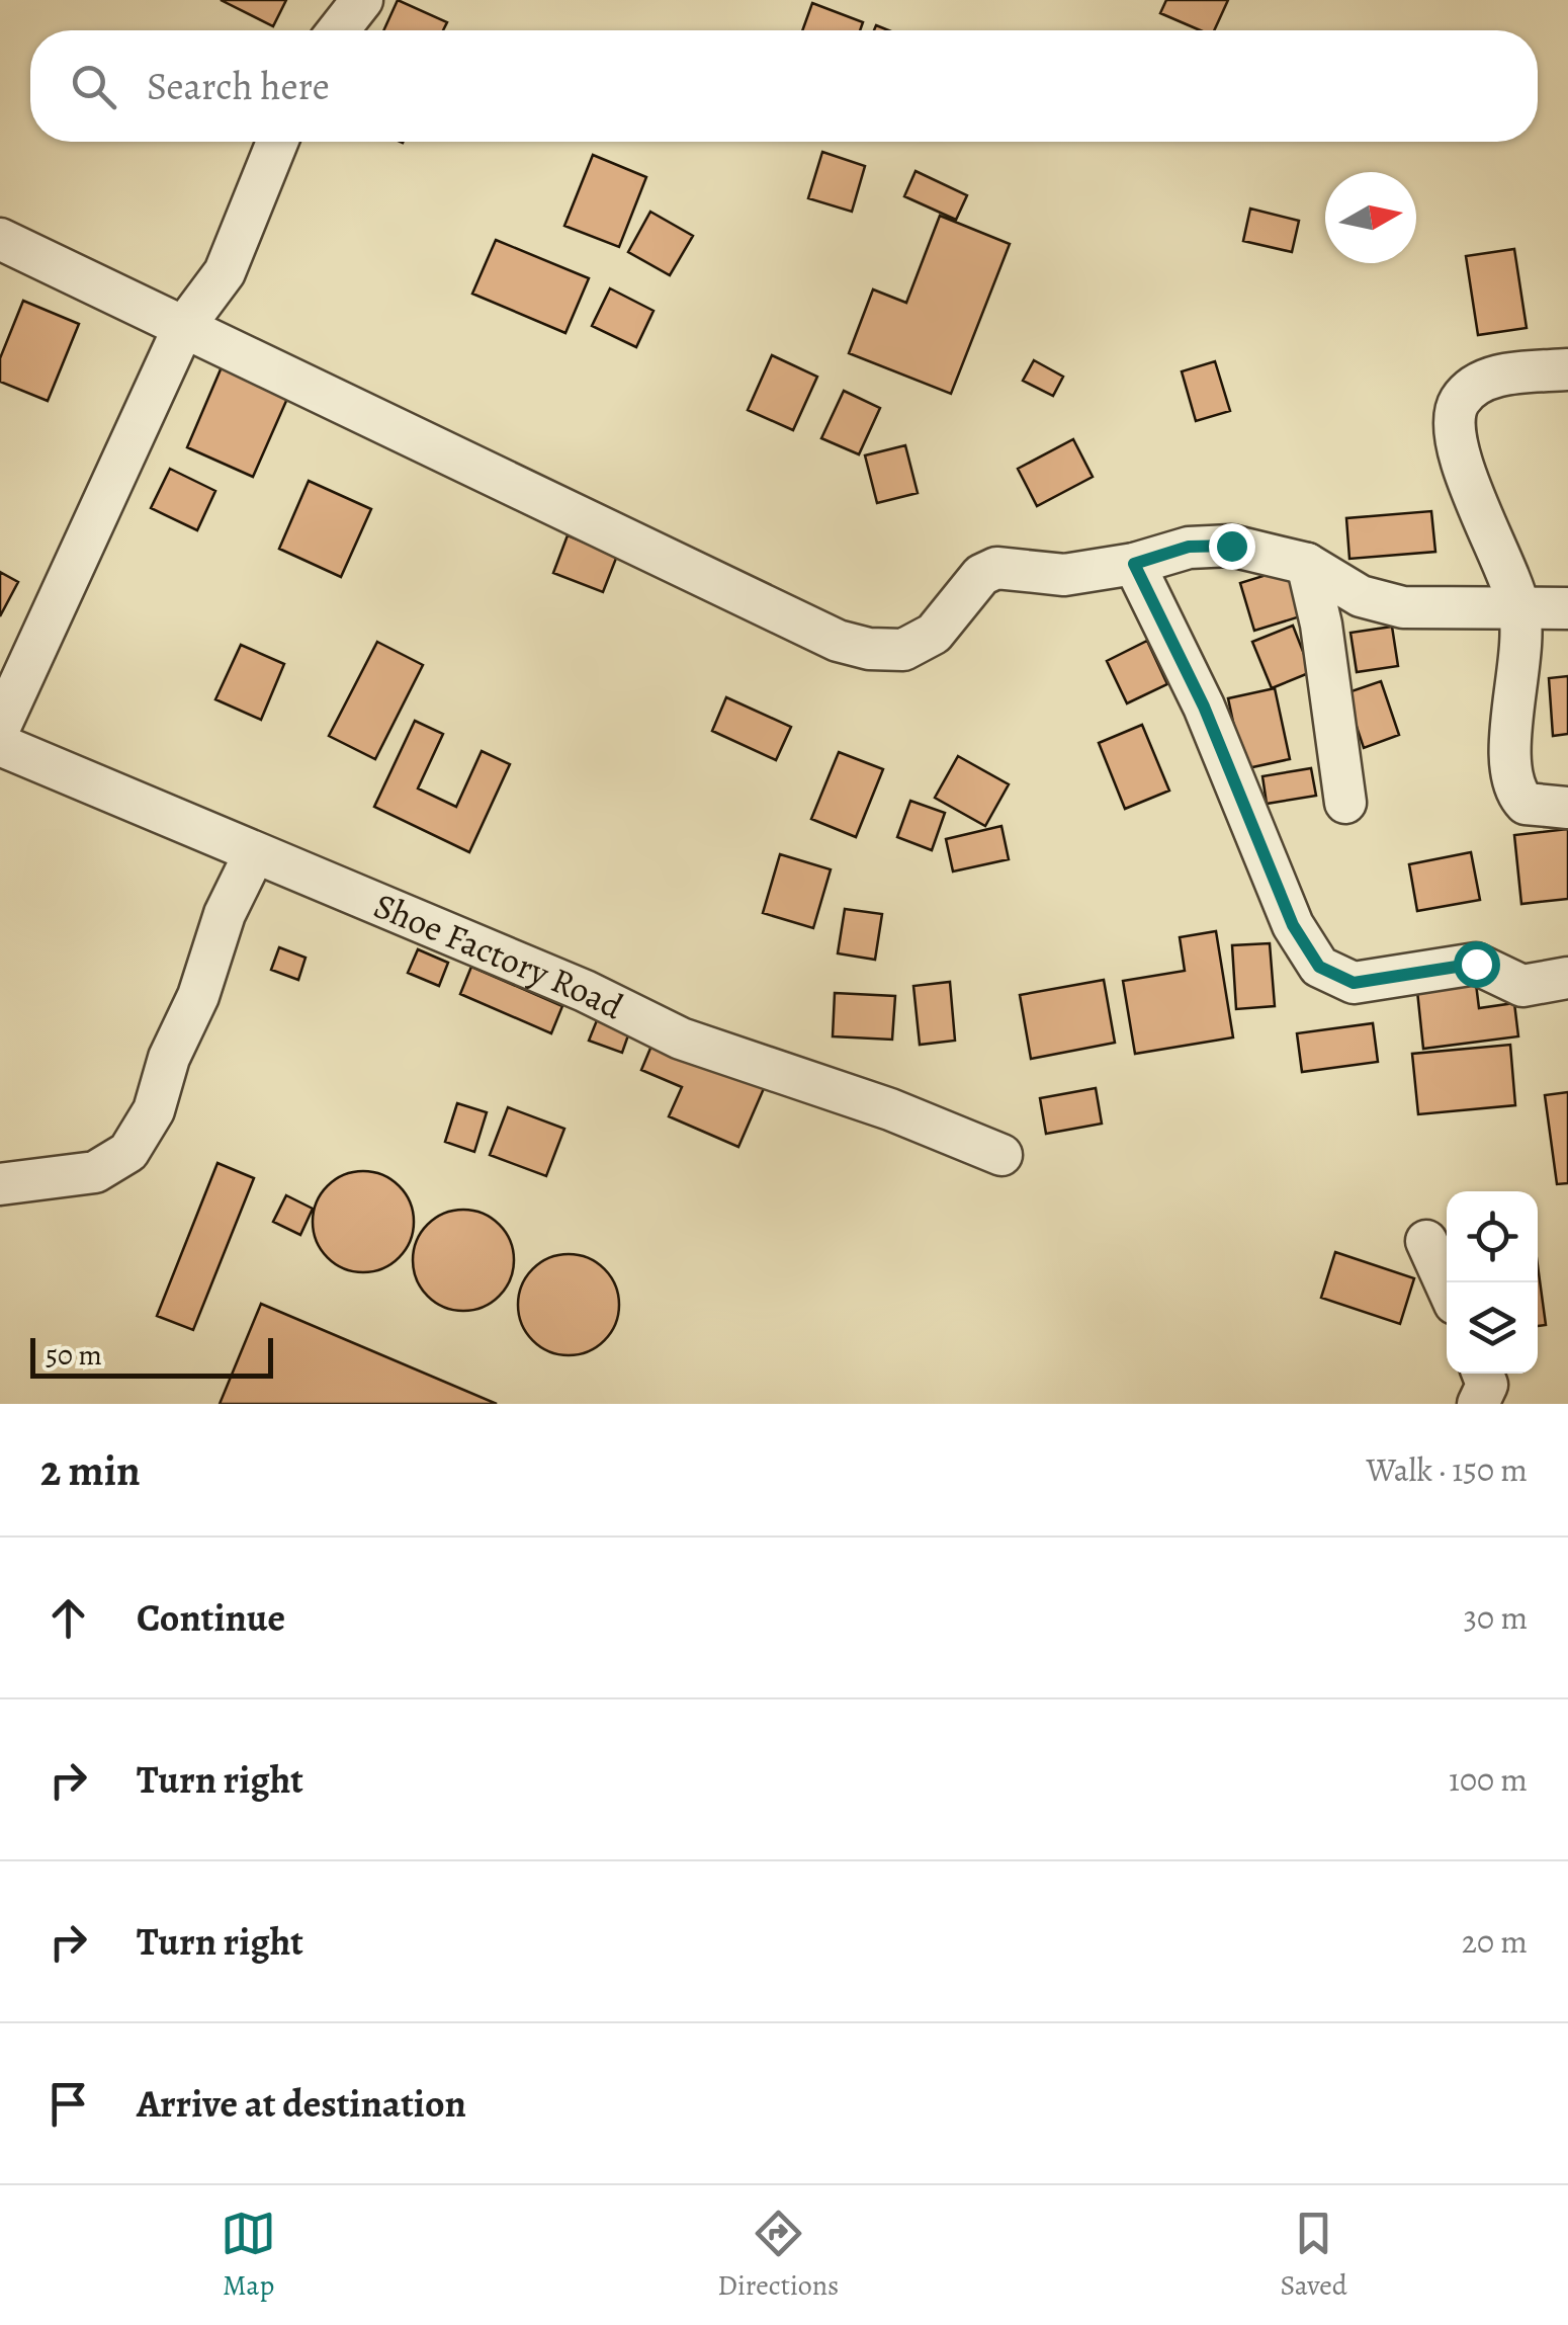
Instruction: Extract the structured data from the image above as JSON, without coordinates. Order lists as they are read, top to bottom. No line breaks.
{"streets":{"street":["Shoe Factory Road"]},"scale_bar":"50 m","north":"right","page":{"search":"Search here","scale":"50 m","heading":["2 min","Walk · 150 m"],"list":[["Continue","30 m"],["Turn right","100 m"],["Turn right","20 m"],"Arrive at destination"],"nav":["Map","Directions","Saved"]}}
